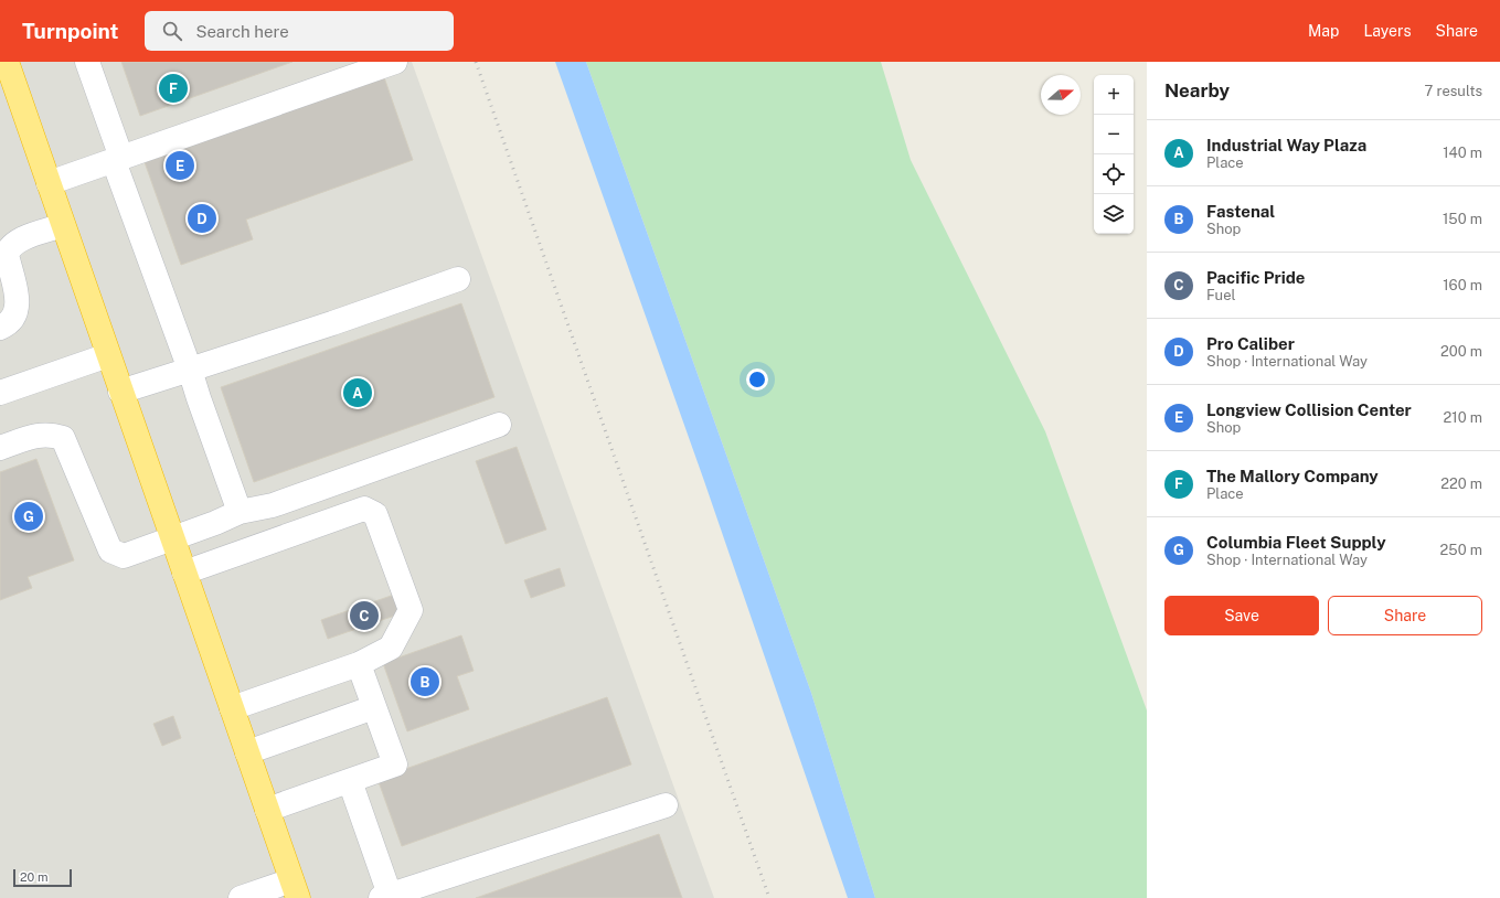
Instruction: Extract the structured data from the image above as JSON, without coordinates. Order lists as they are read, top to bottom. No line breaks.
{"scale_bar":"20 m","north":"right","page":{"header":"Turnpoint","search":"Search here","nav":["Map","Layers","Share"],"heading":["Nearby","7 results"],"pins":["F","E","D","A","G","C","B"],"map_buttons":["+","−"],"list":[{"mark":"A","name":"Industrial Way Plaza","note":"Place","value":"140 m"},{"mark":"B","name":"Fastenal","note":"Shop","value":"150 m"},{"mark":"C","name":"Pacific Pride","note":"Fuel","value":"160 m"},{"mark":"D","name":"Pro Caliber","note":"Shop · International Way","value":"200 m"},{"mark":"E","name":"Longview Collision Center","note":"Shop","value":"210 m"},{"mark":"F","name":"The Mallory Company","note":"Place","value":"220 m"},{"mark":"G","name":"Columbia Fleet Supply","note":"Shop · International Way","value":"250 m"}],"buttons":["Save","Share"],"scale":"20 m"}}
